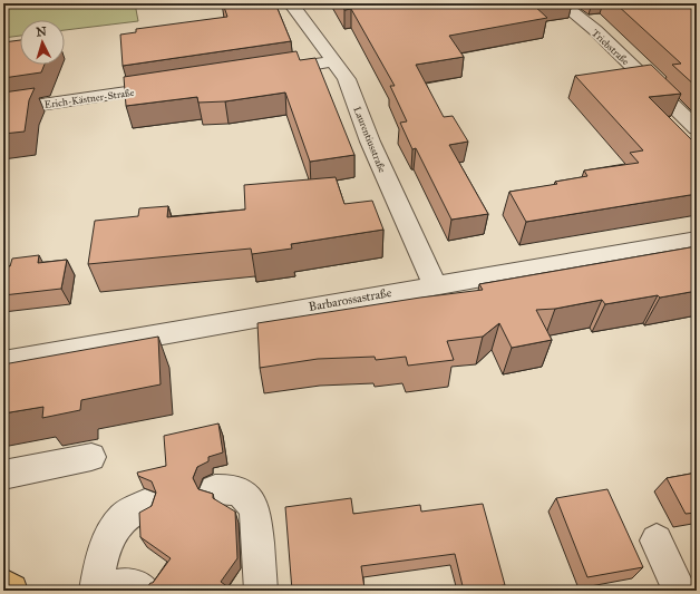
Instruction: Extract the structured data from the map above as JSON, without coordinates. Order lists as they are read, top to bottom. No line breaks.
{"streets":{"street":["Triebstraße","Erich-Kästner-Straße","Laurentiusstraße","Barbarossastraße"]},"crossings":[["Laurentiusstraße","Barbarossastraße"]],"north":"top"}
